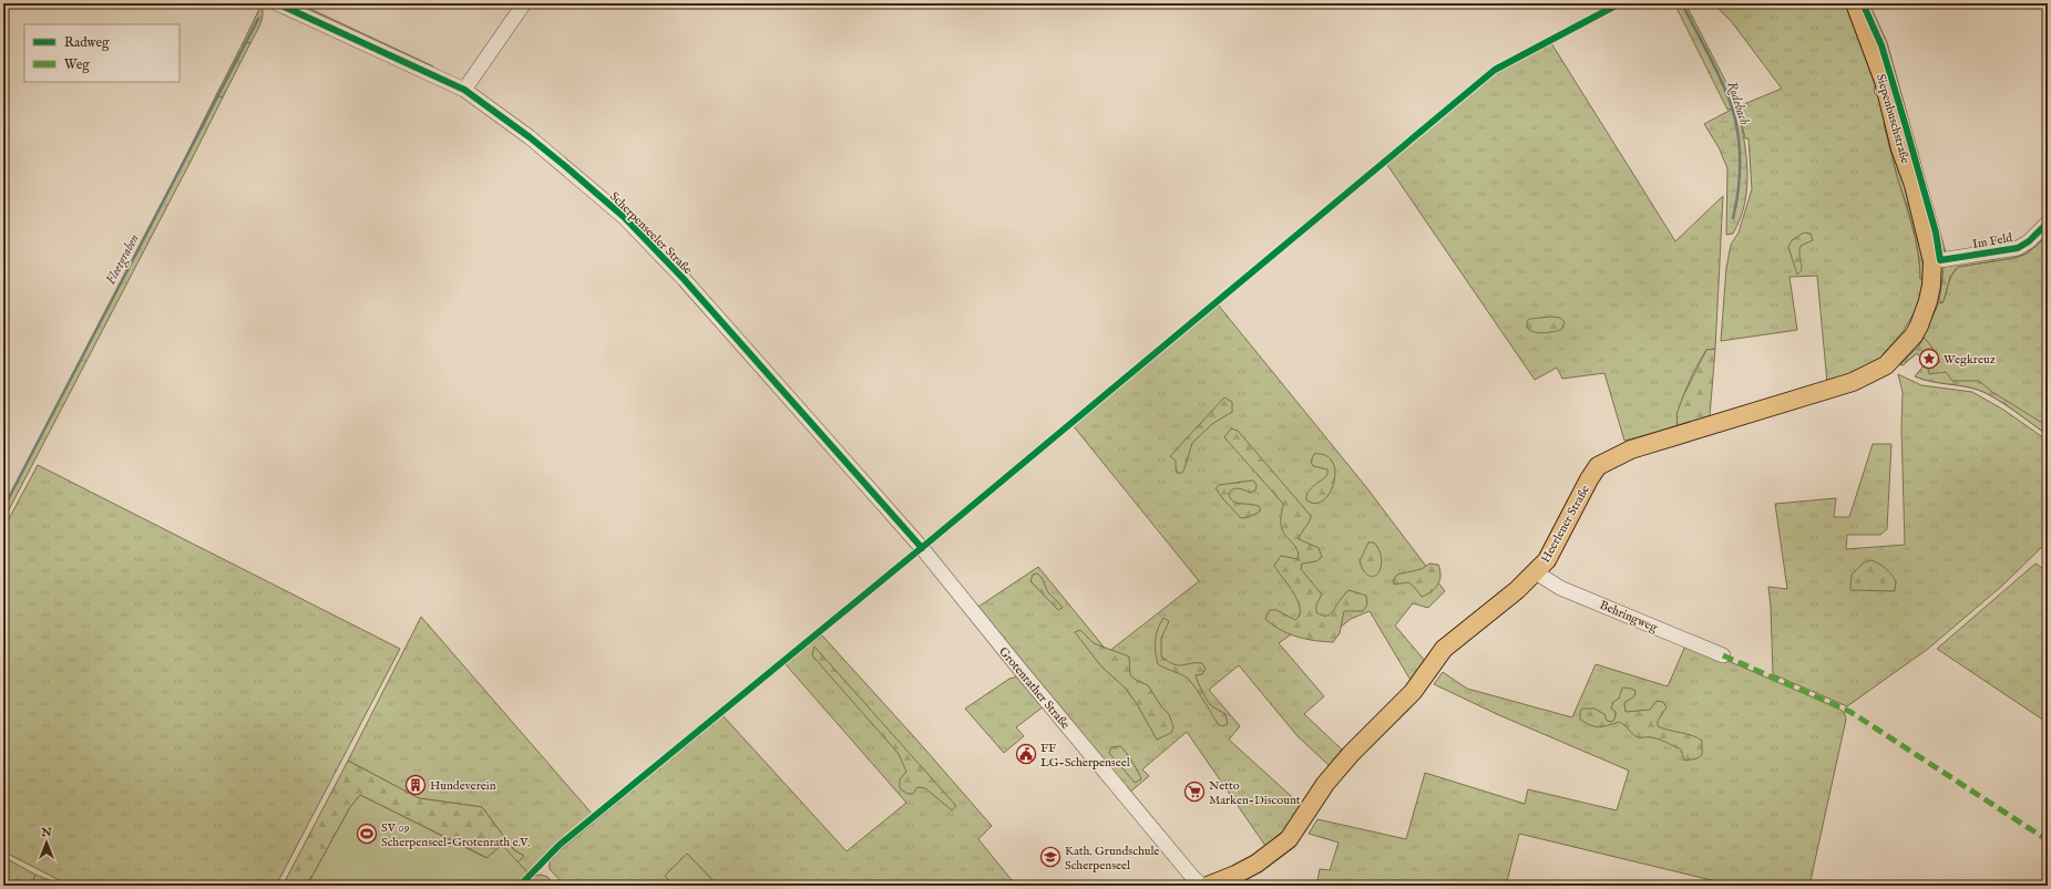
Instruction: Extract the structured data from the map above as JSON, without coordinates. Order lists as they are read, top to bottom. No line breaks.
{"streets":{"main road":["Siepenbuschstraße","Heerlener Straße"],"street":["Scherpenseeler Straße","Im Feld","Behringweg","Grotenrather Straße"]},"crossings":[["Siepenbuschstraße","Im Feld"],["Siepenbuschstraße","Heerlener Straße"],["Scherpenseeler Straße","Grotenrather Straße"],["Im Feld","Heerlener Straße"],["Heerlener Straße","Behringweg"]],"water":["Rodebach","Fleetgraben"],"places":{"place":["Wegkreuz"],"public building":["FF LG-Scherpenseel"],"building":["Hundeverein"],"supermarket":["Netto Marken-Discount"],"sports":["SV 09 Scherpenseel-Grotenrath e.V."],"school or university":["Kath. Grundschule Scherpenseel"]},"legend":["Radweg","Weg"],"north":"top"}
